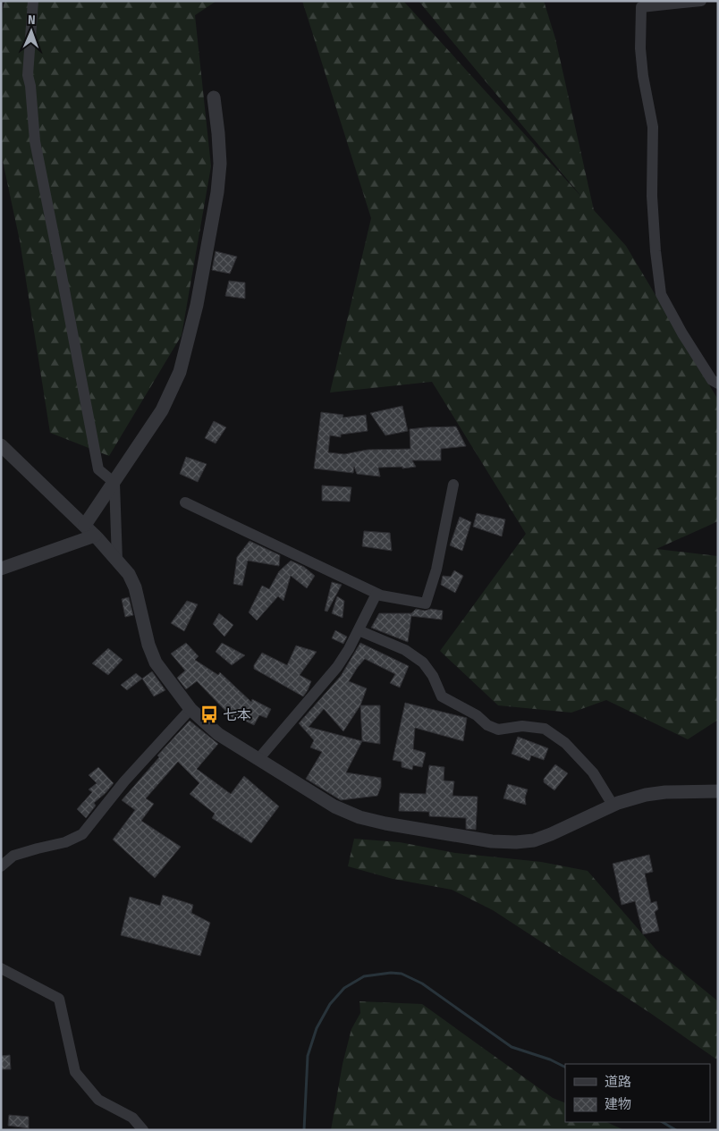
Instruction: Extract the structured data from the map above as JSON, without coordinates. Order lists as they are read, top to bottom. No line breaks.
{"places":{"bus stop":["七本"]},"legend":["道路","建物"],"north":"top"}
